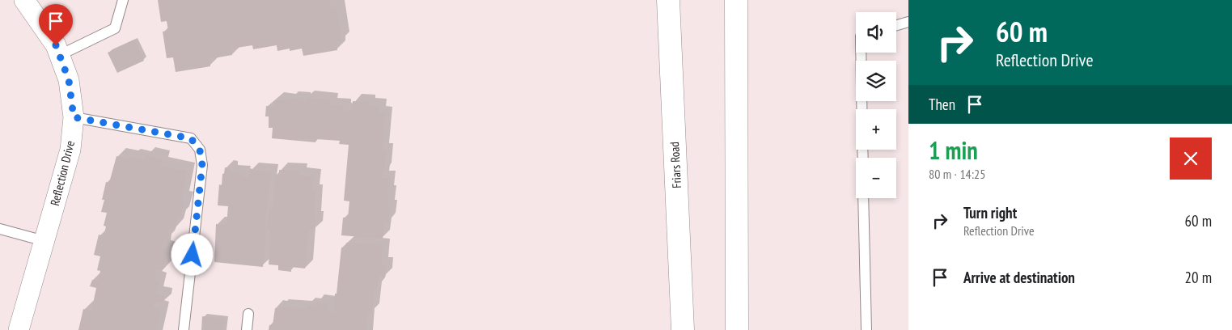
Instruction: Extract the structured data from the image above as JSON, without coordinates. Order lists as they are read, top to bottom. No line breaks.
{"streets":{"main road":["Friars Road"],"street":["Reflection Drive"]},"page":{"turn":["60 m","Reflection Drive"],"map_buttons":["+","−"],"then":"Then","heading":["1 min","80 m · 14:25"],"list":[{"name":"Turn right","note":"Reflection Drive","value":"60 m"},{"name":"Arrive at destination","value":"20 m"}]}}
